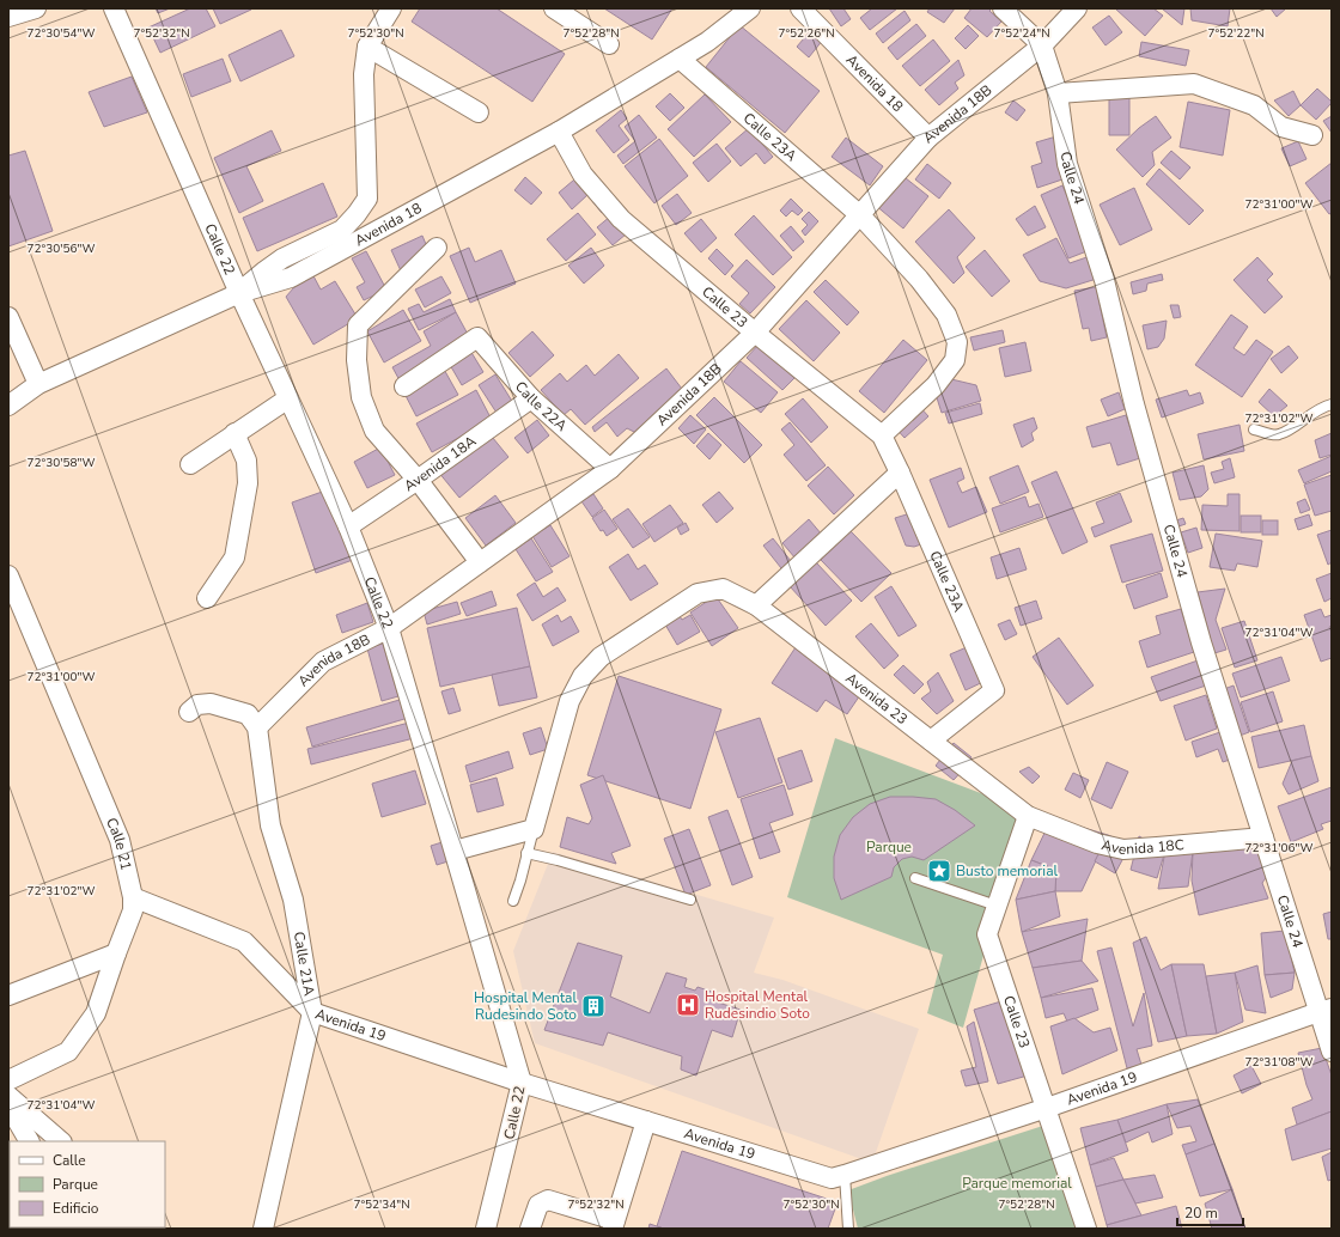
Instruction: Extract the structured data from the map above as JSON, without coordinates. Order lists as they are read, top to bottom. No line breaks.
{"streets":{"street":["Avenida 18","Avenida 18B","Calle 23A","Calle 24","Calle 22","Calle 23","Calle 22A","Avenida 18A","Avenida 23","Avenida 18C","Calle 21","Calle 21A","Avenida 19"]},"crossings":[["Avenida 18","Avenida 18B"],["Avenida 18","Calle 23A"],["Avenida 18","Calle 22"],["Avenida 18","Calle 23"],["Avenida 18B","Calle 23A"],["Avenida 18B","Calle 24"],["Avenida 18B","Calle 22"],["Avenida 18B","Calle 23"],["Avenida 18B","Calle 22A"],["Avenida 18B","Calle 21A"],["Calle 23A","Calle 23"],["Calle 23A","Avenida 23"],["Calle 24","Avenida 18C"],["Calle 24","Avenida 19"],["Calle 22","Avenida 18A"],["Calle 22","Avenida 19"],["Calle 23","Avenida 23"],["Calle 23","Avenida 18C"],["Calle 23","Avenida 19"],["Calle 22A","Avenida 18A"],["Avenida 23","Avenida 18C"],["Calle 21","Avenida 19"],["Calle 21A","Avenida 19"]],"parks":["Parque","Parque memorial"],"places":{"place":["Busto memorial"],"hospital":["Hospital Mental Rudesindio Soto"],"building":["Hospital Mental Rudesindo Soto"]},"legend":["Calle","Parque","Edificio"],"scale_bar":"20 m","coordinates":["7°52'32\"N","7°52'30\"N","7°52'28\"N","7°52'26\"N","7°52'24\"N","7°52'22\"N","72°30'54\"W","72°31'00\"W","72°30'56\"W","72°31'02\"W","72°30'58\"W","72°31'04\"W","72°31'06\"W","72°31'08\"W","7°52'34\"N"]}
